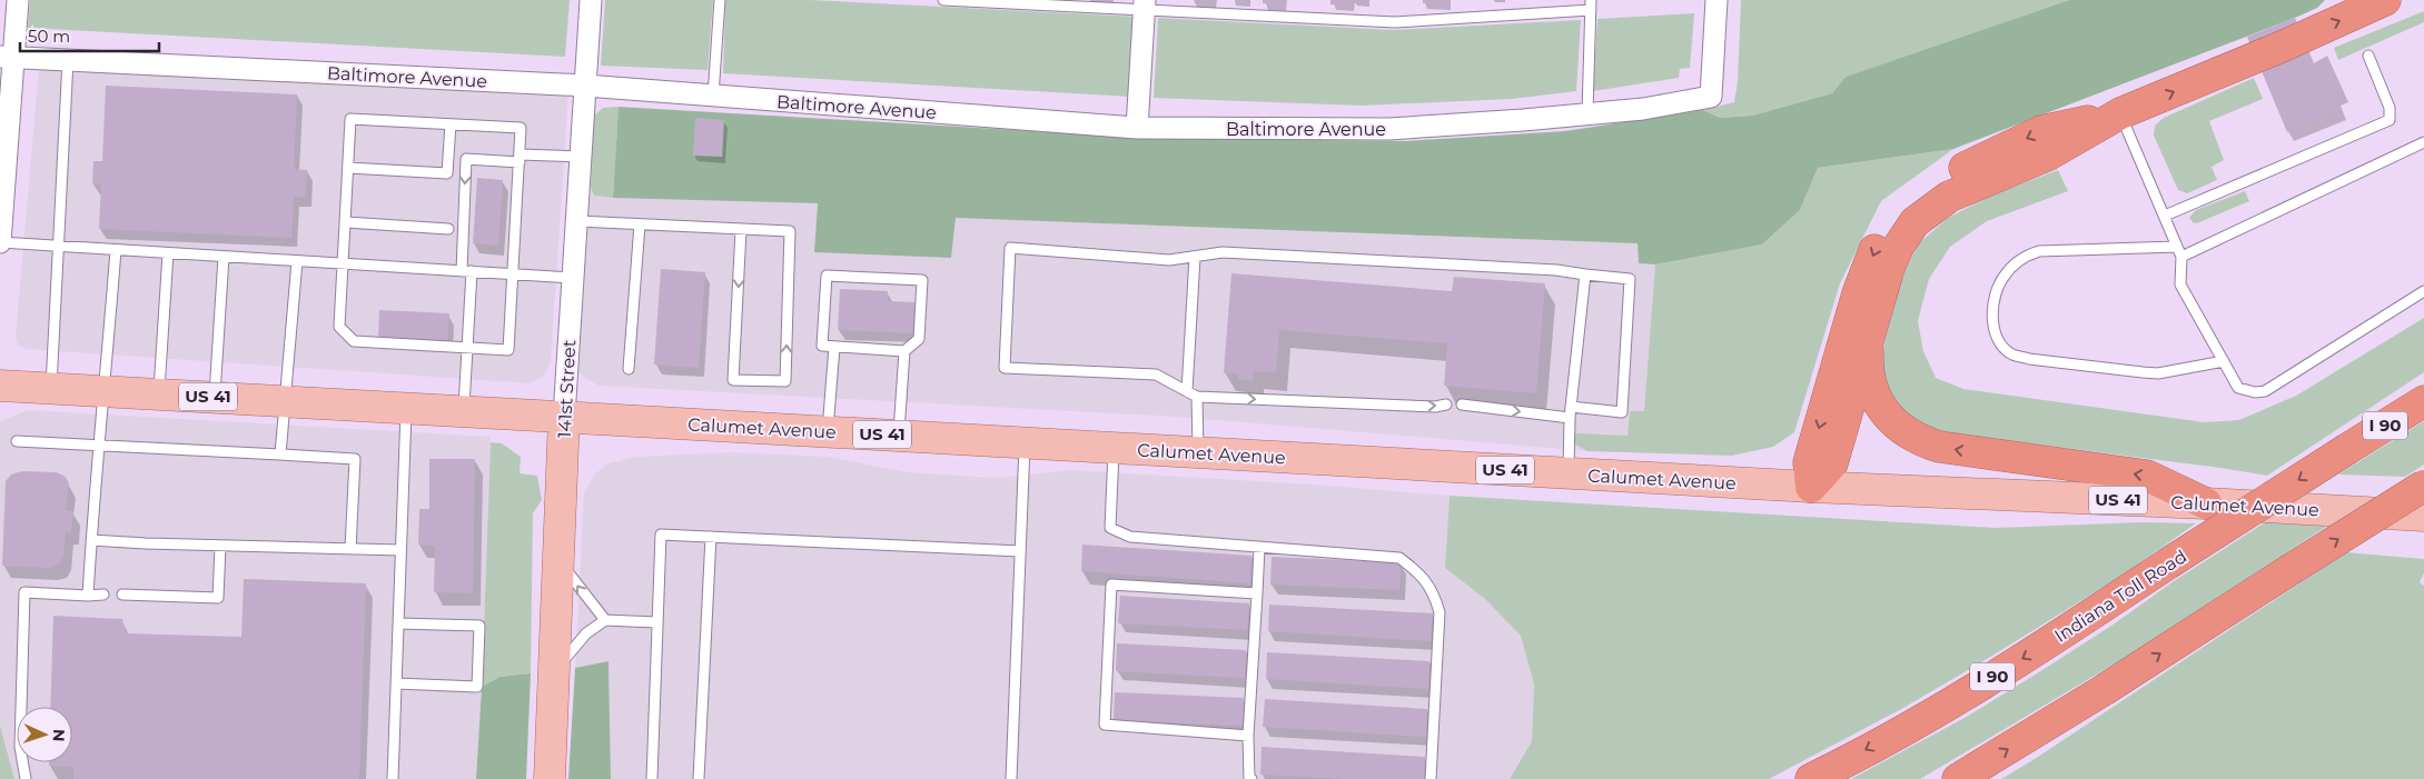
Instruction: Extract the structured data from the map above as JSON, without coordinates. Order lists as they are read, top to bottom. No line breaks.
{"streets":{"highway":["I 90","Indiana Toll Road"],"main road":["141st Street","US 41","Calumet Avenue"],"street":["Baltimore Avenue"]},"crossings":[["Baltimore Avenue","141st Street"],["141st Street","Calumet Avenue"]],"scale_bar":"50 m","north":"right"}
